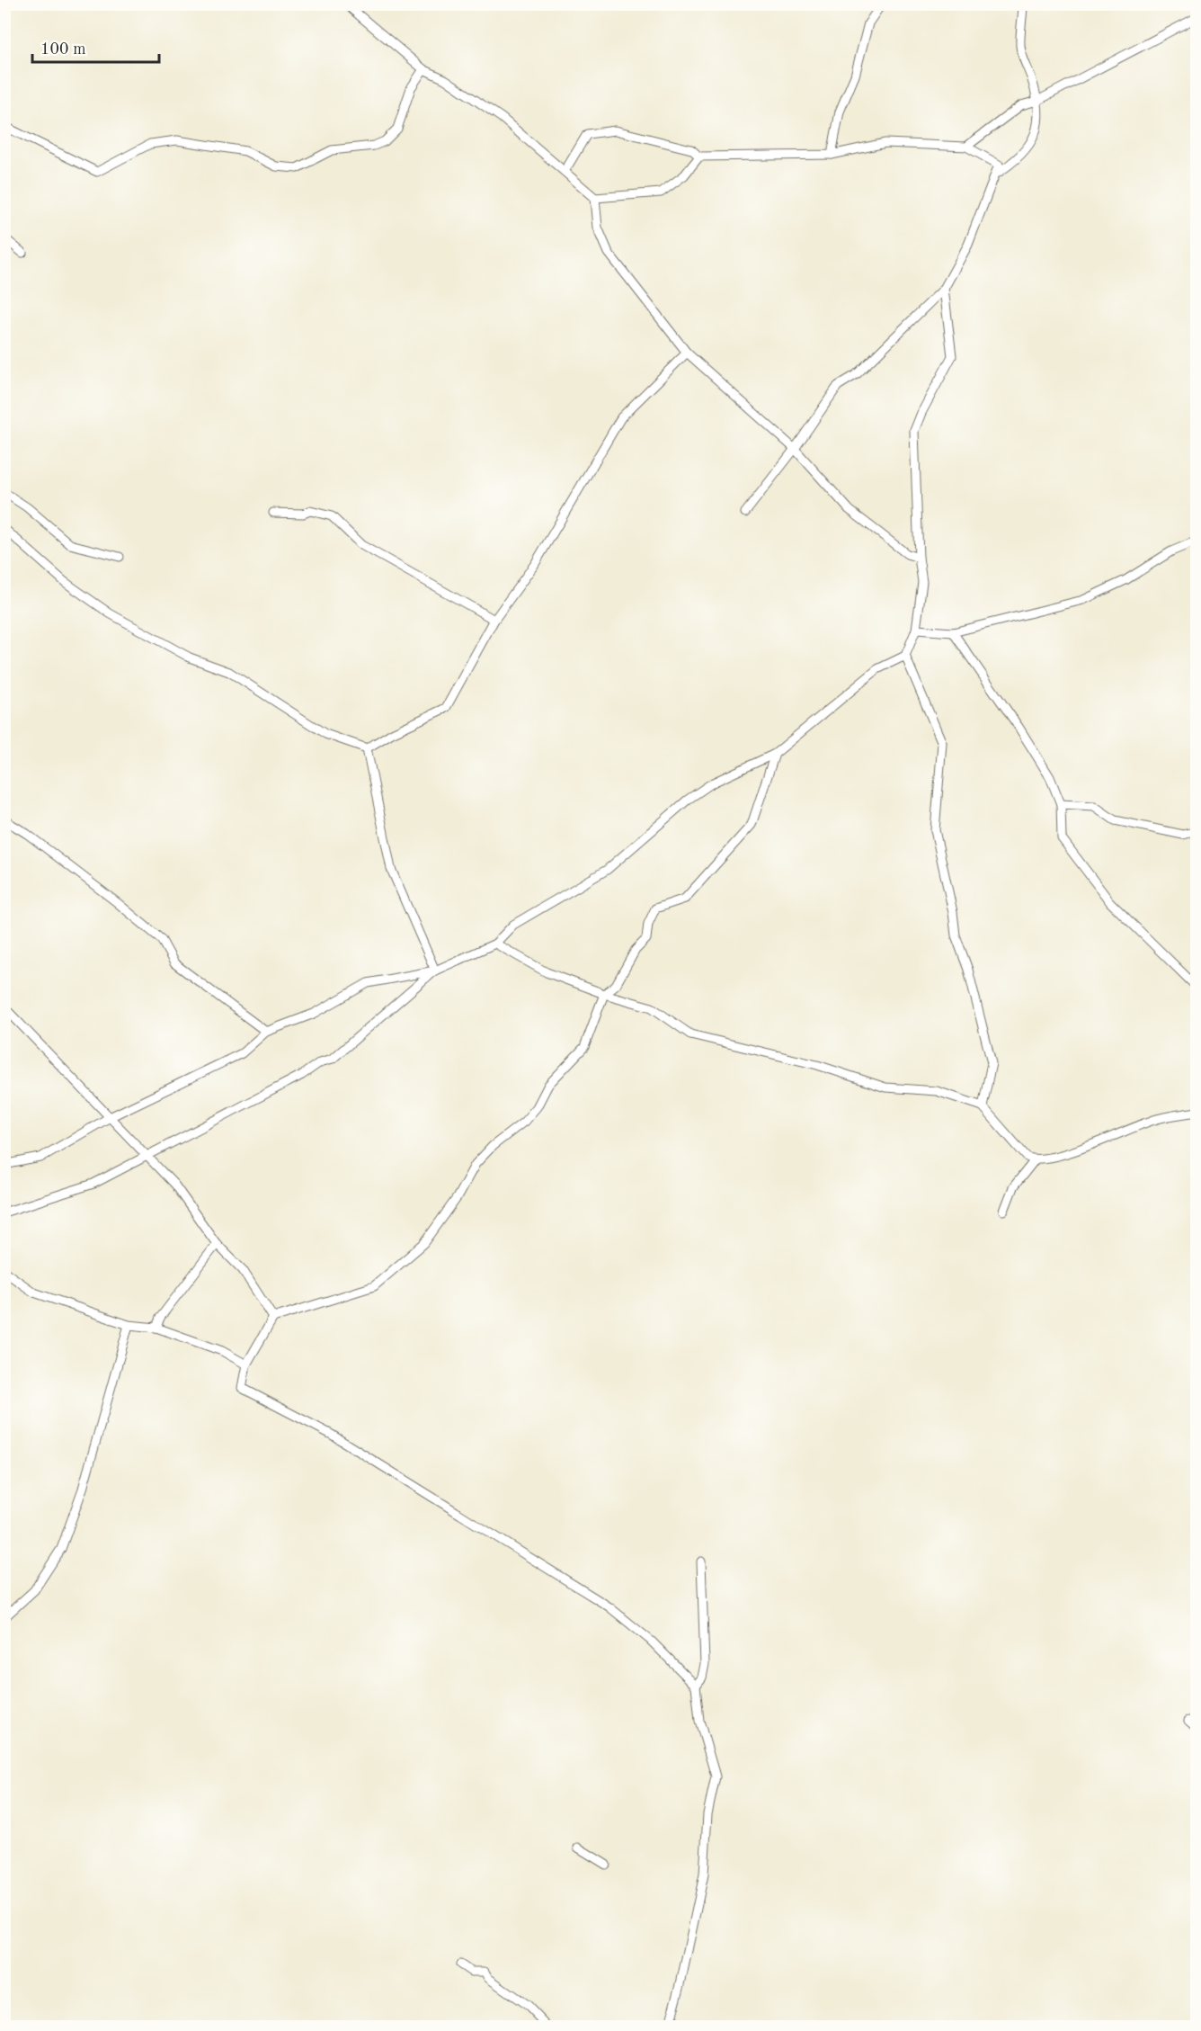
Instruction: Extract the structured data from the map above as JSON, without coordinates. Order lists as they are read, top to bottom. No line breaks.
{"scale_bar":"100 m"}
